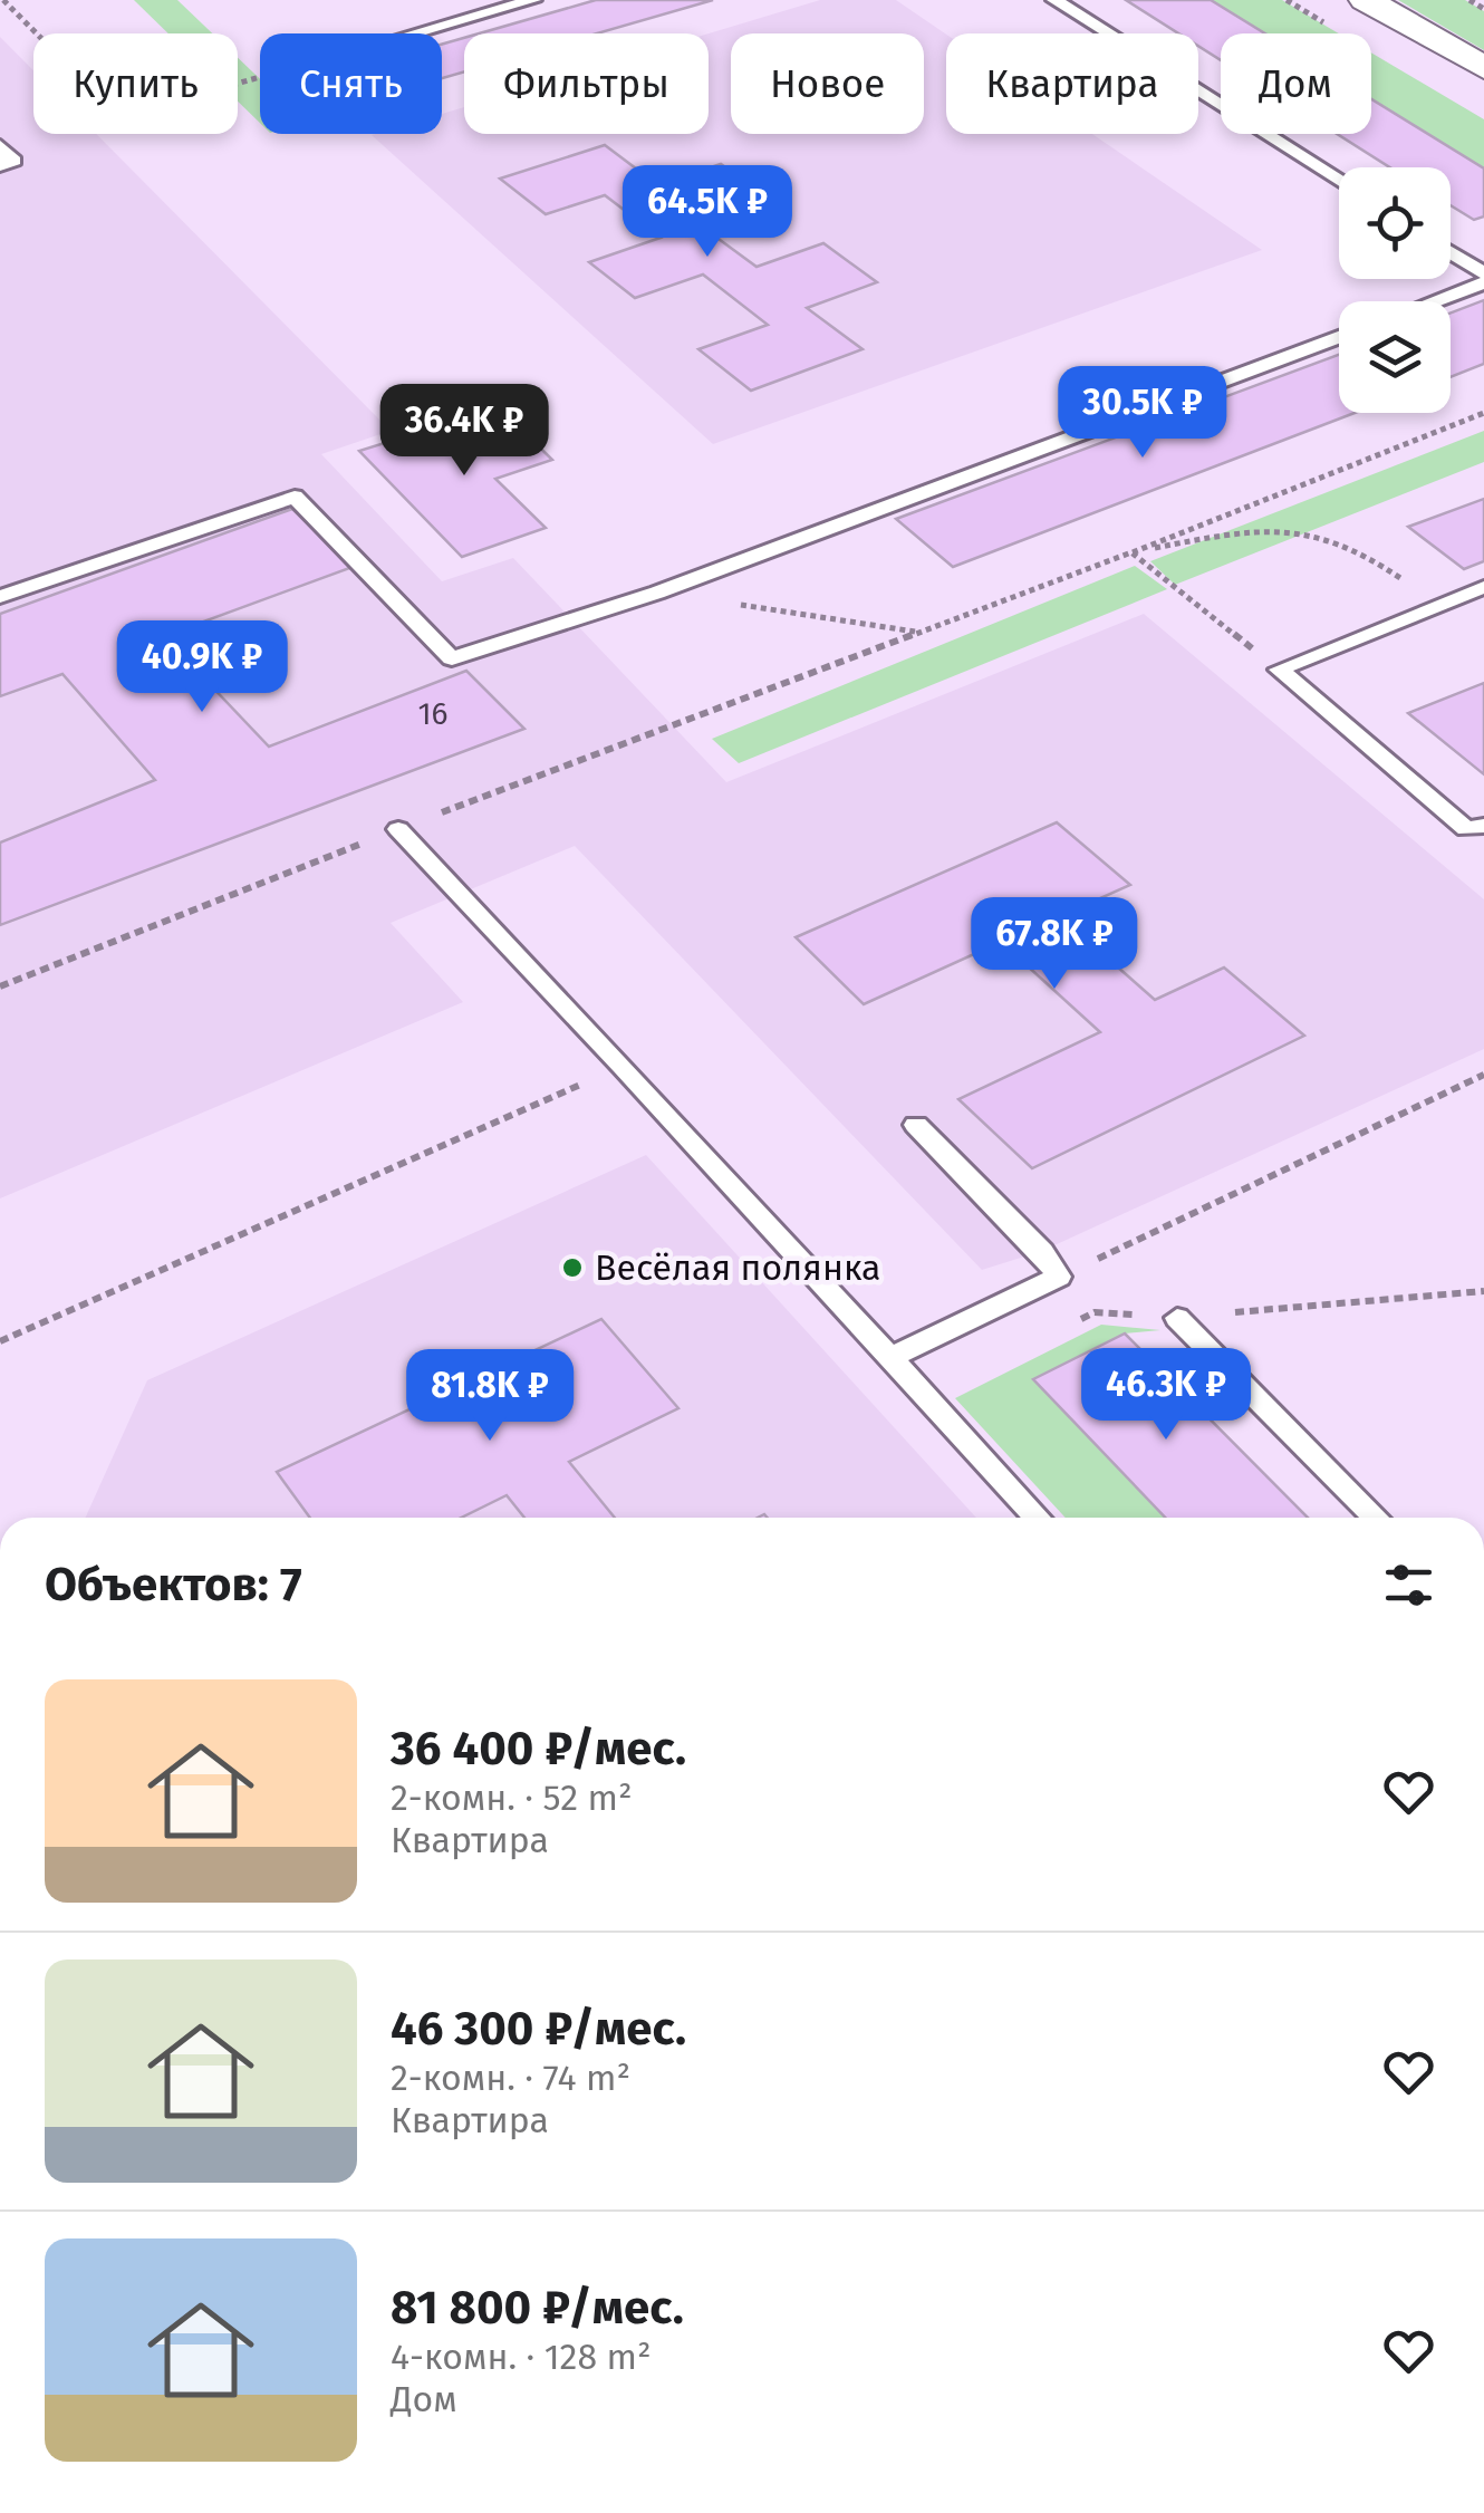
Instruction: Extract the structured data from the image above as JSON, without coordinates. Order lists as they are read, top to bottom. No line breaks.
{"places":["Весёлая полянка"],"house_numbers":["16"],"page":{"chip":["Купить","Снять","Фильтры","Новое","Квартира","Дом"],"price":["64.5K ₽","30.5K ₽","36.4K ₽","40.9K ₽","67.8K ₽","46.3K ₽","81.8K ₽"],"heading":"Объектов: 7","list":[{"name":"36 400 ₽/мес.","note":"2-комн. · 52 m² · Квартира"},{"name":"46 300 ₽/мес.","note":"2-комн. · 74 m² · Квартира"},{"name":"81 800 ₽/мес.","note":"4-комн. · 128 m² · Дом"}]}}
